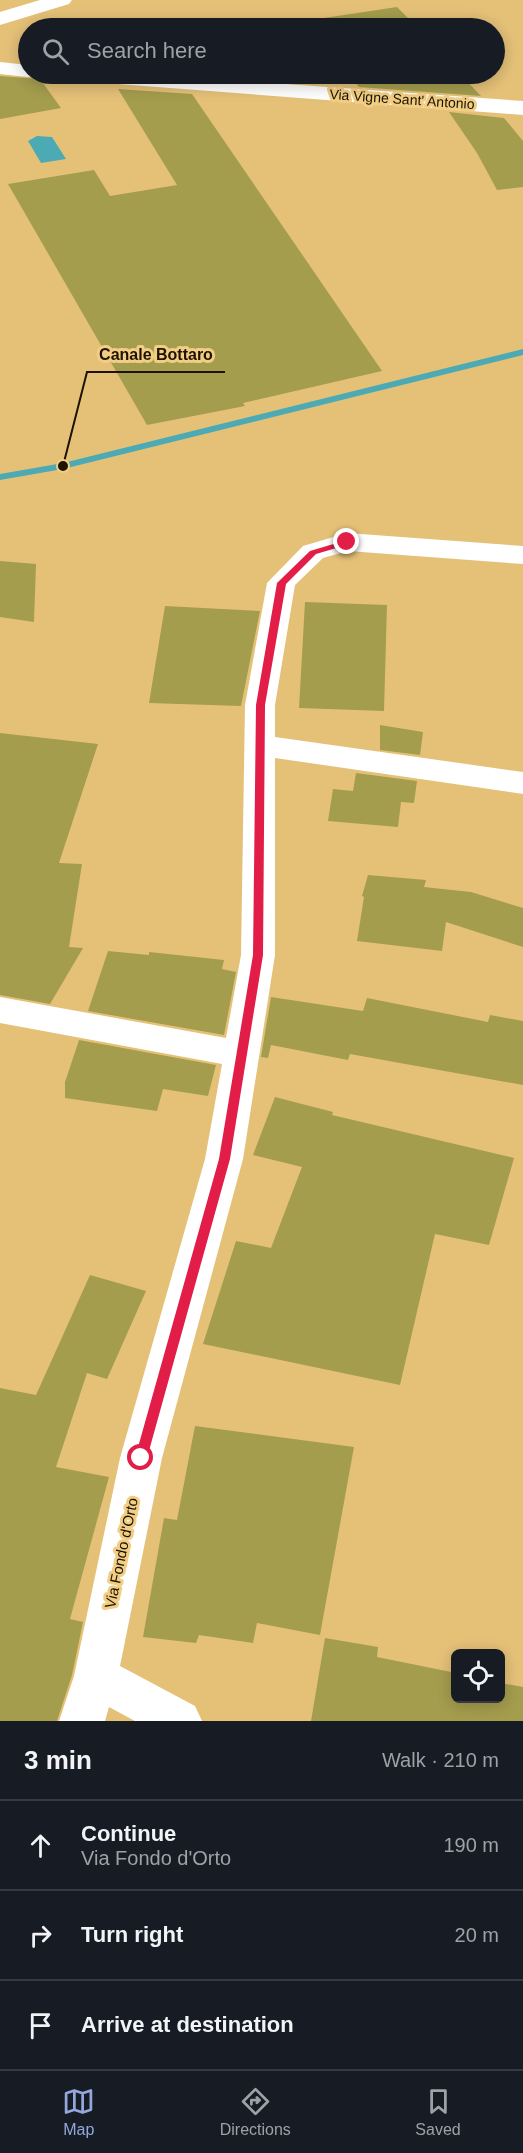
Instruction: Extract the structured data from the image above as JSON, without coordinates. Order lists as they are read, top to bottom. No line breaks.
{"streets":{"street":["Via Vigne Sant' Antonio","Via Fondo d'Orto"]},"places":["Canale Bottaro"],"page":{"search":"Search here","heading":["3 min","Walk · 210 m"],"list":[["Continue","Via Fondo d'Orto","190 m"],["Turn right","20 m"],"Arrive at destination"],"nav":["Map","Directions","Saved"]}}
